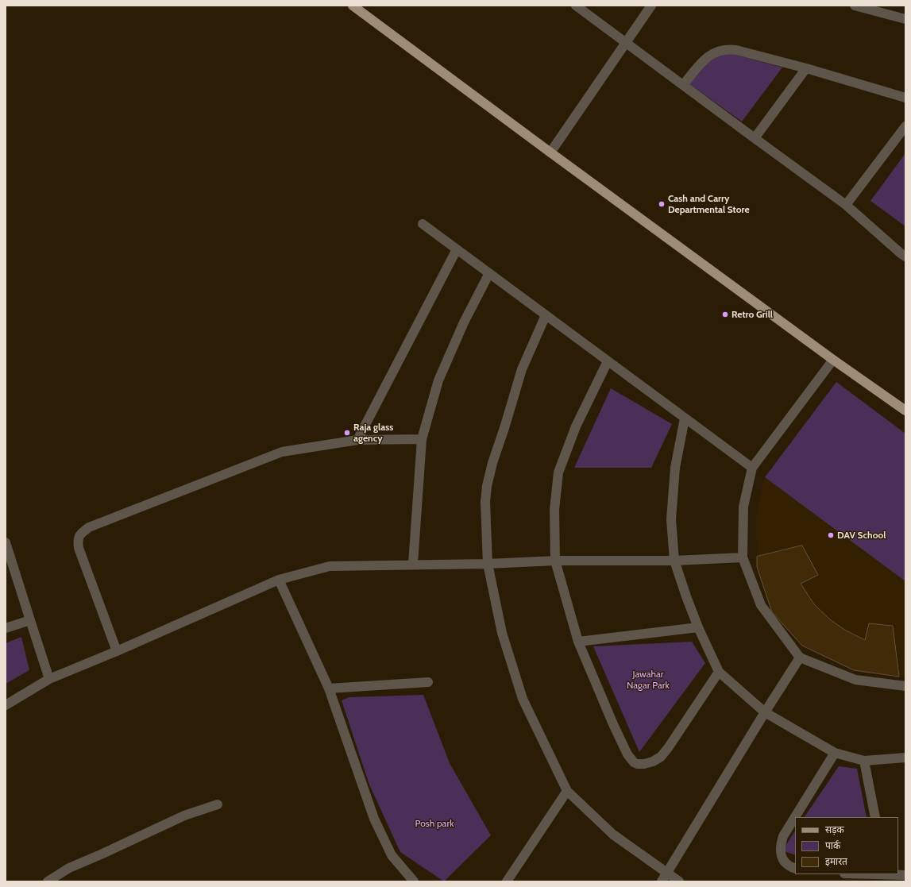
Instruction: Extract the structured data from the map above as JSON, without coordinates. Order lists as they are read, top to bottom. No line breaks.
{"parks":["Jawahar Nagar Park","Posh park"],"places":["Cash and Carry Departmental Store","Retro Grill","Raja glass agency","DAV School"],"legend":["सड़क","पार्क","इमारत"]}
